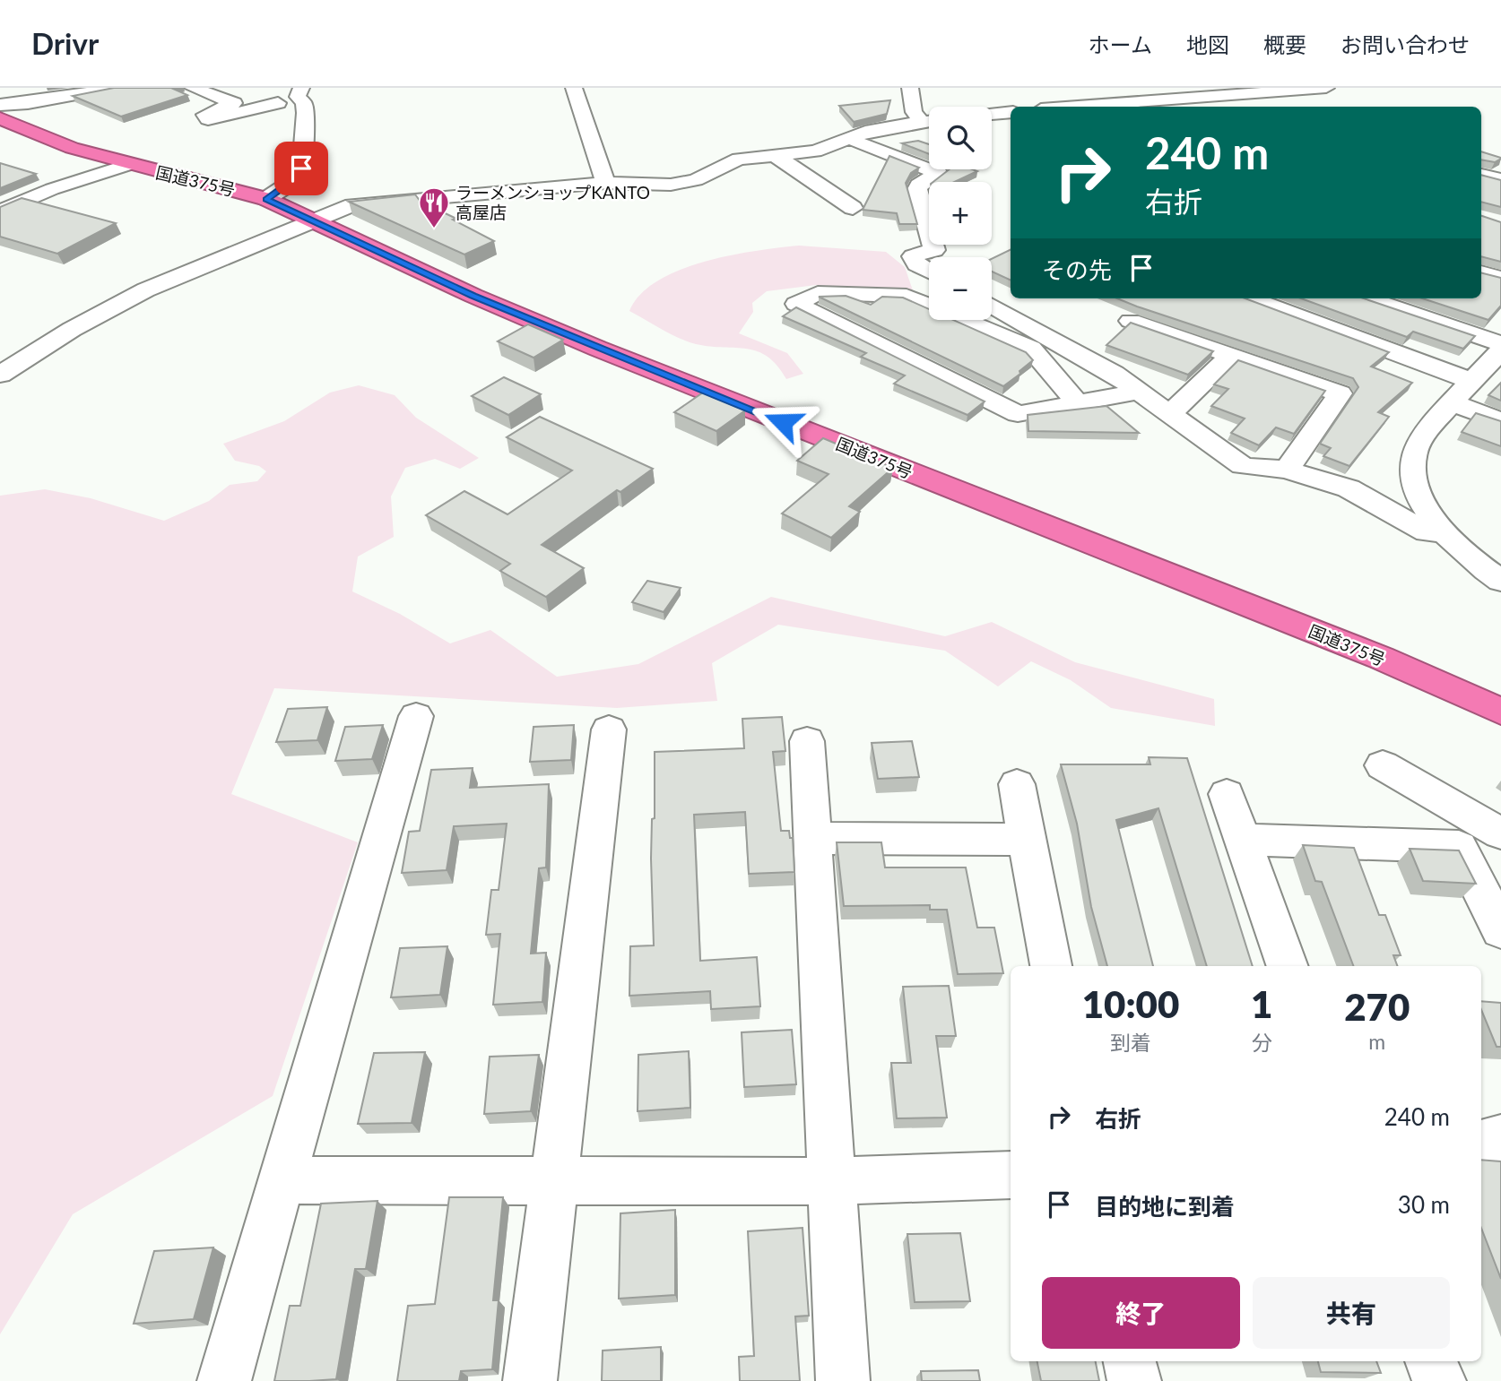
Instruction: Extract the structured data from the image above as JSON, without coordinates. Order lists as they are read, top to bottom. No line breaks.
{"streets":{"highway":["国道375号"]},"places":{"restaurant":["ラーメンショップKANTO 高屋店"]},"page":{"header":"Drivr","nav":["ホーム","地図","概要","お問い合わせ"],"map_buttons":["+","−"],"turn":["240 m","右折"],"then":"その先","eta":["10:00","到着","1","分","270","m"],"list":[{"name":"右折","value":"240 m"},{"name":"目的地に到着","value":"30 m"}],"buttons":["終了","共有"]}}
